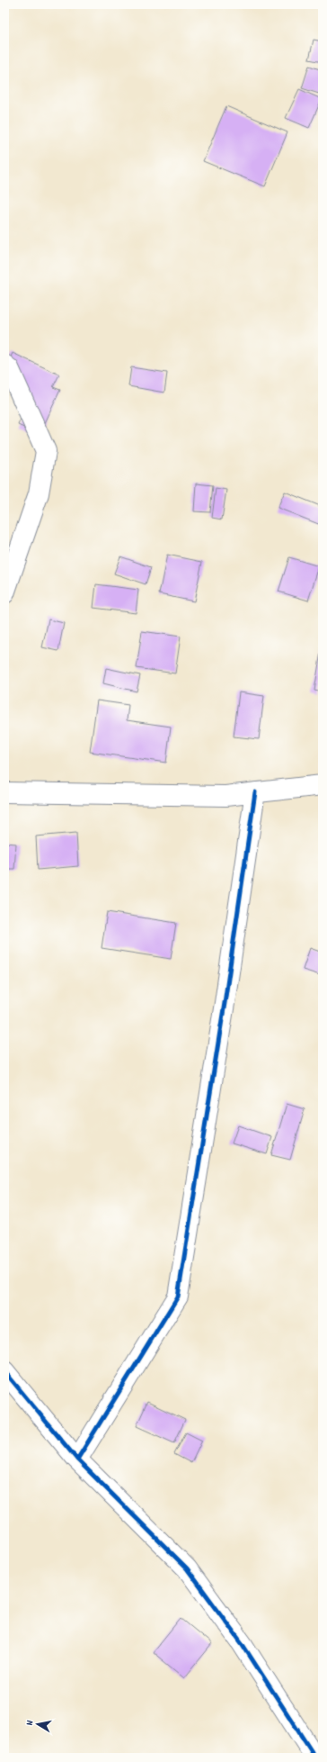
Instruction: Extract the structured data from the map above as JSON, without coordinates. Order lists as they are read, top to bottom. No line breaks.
{"north":"left"}
